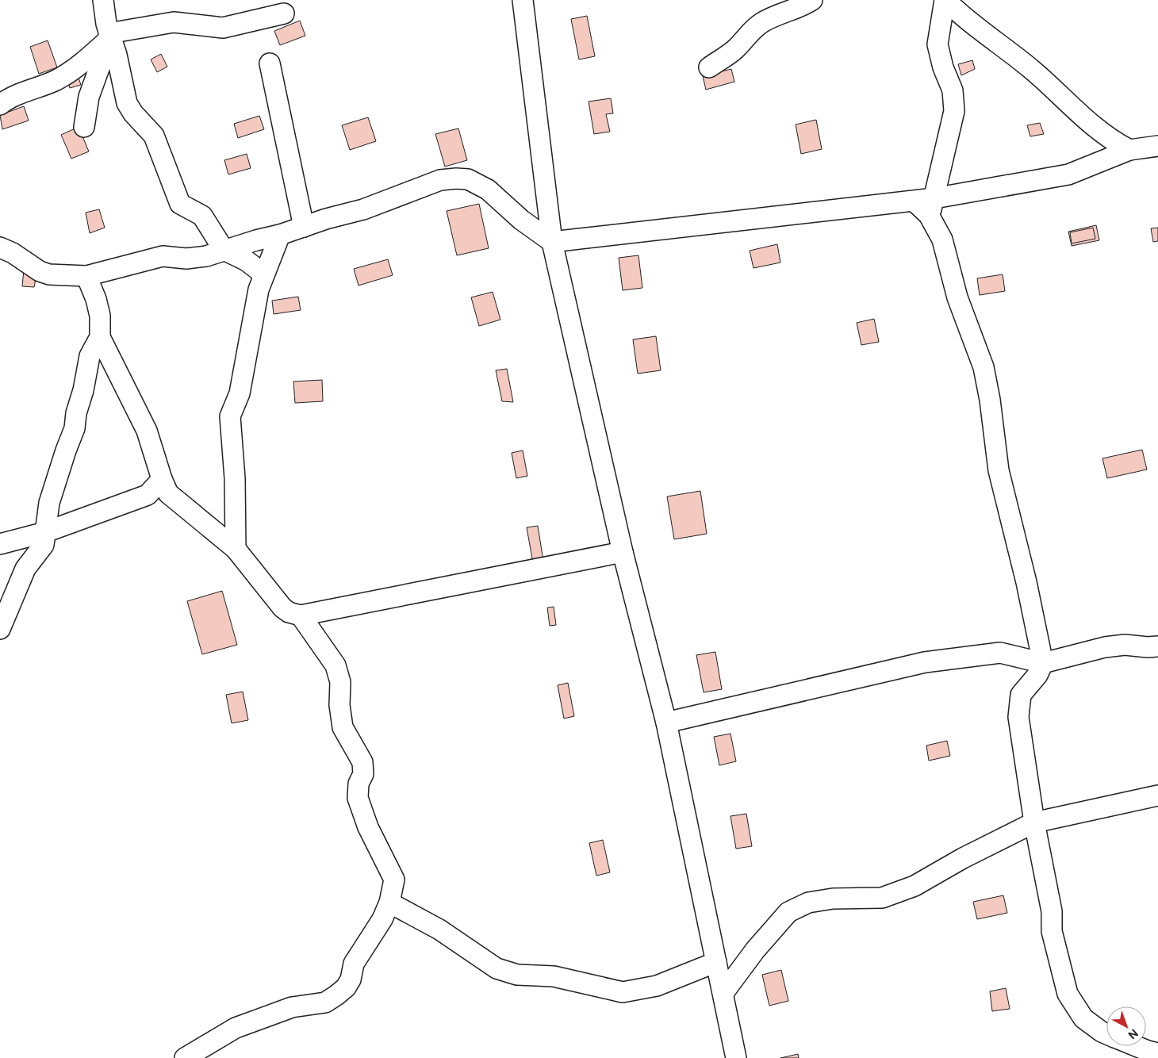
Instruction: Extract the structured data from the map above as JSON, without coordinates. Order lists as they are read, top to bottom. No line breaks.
{"north":"bottom right"}
